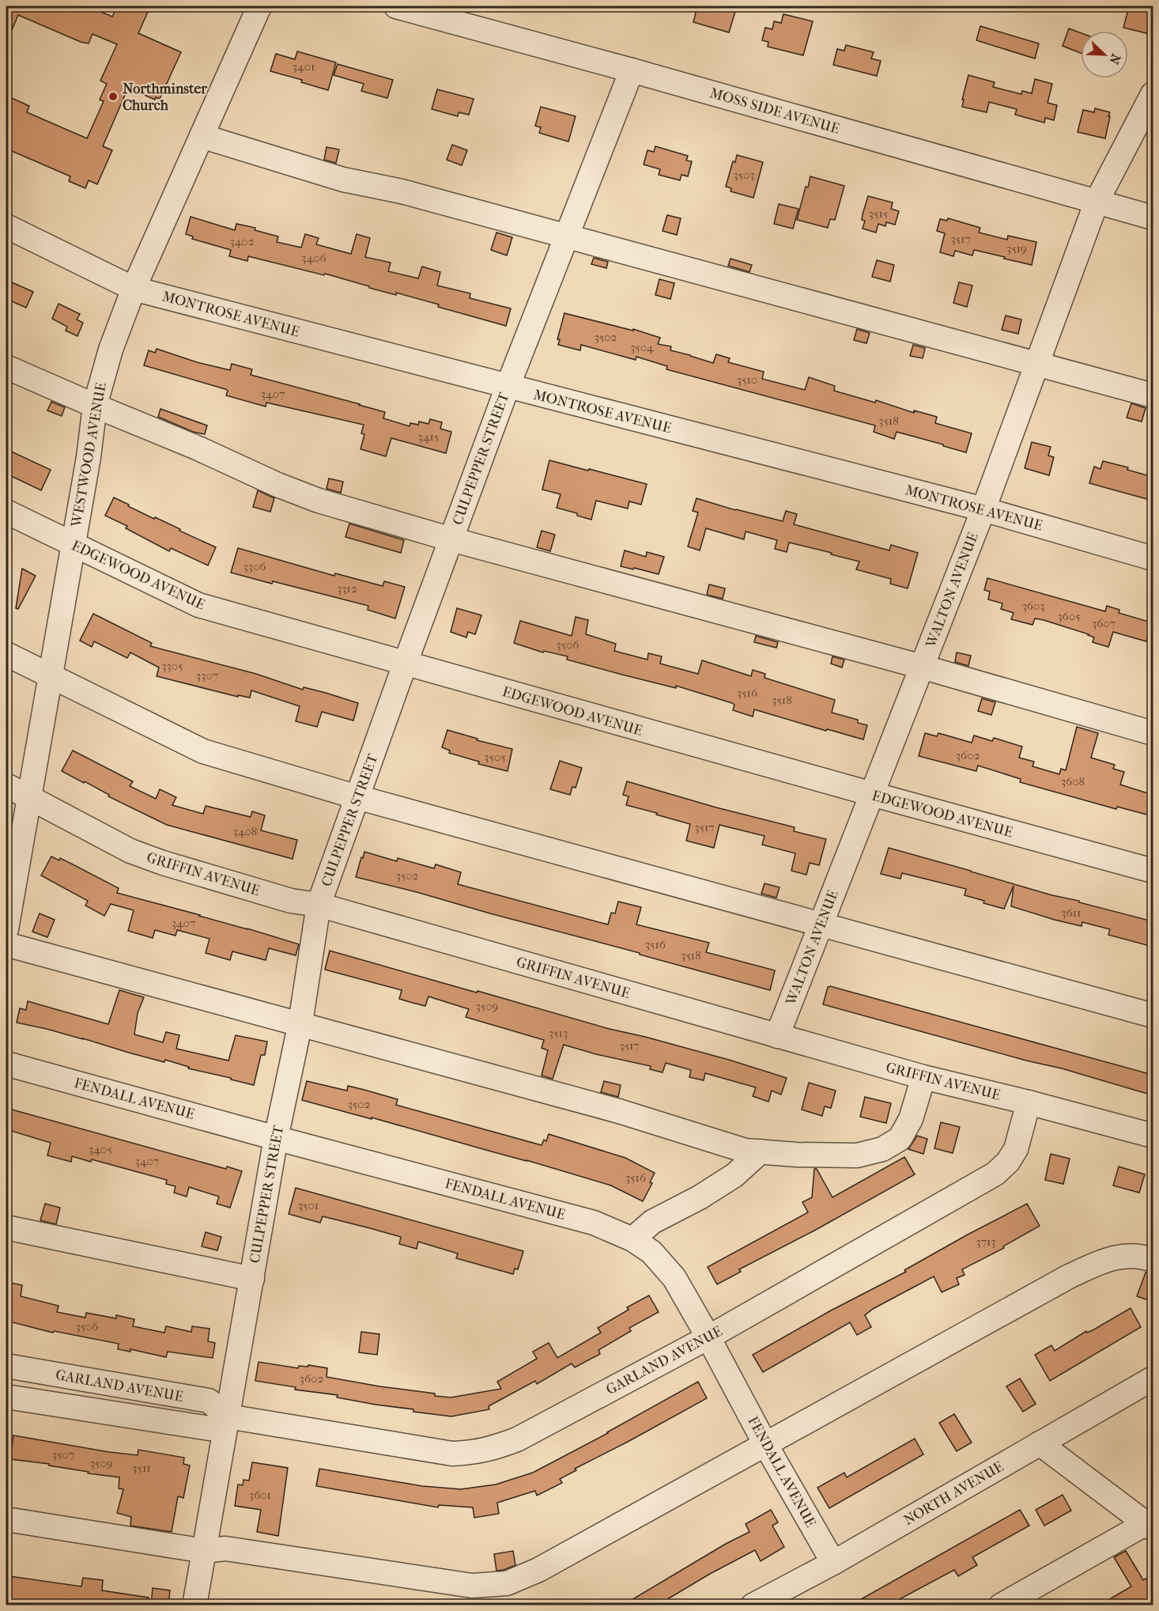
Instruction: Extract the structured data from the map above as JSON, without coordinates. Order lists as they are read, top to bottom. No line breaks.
{"streets":{"street":["MOSS SIDE AVENUE","MONTROSE AVENUE","WESTWOOD AVENUE","CULPEPPER STREET","EDGEWOOD AVENUE","WALTON AVENUE","GRIFFIN AVENUE","FENDALL AVENUE","GARLAND AVENUE","NORTH AVENUE"]},"crossings":[["MOSS SIDE AVENUE","CULPEPPER STREET"],["MOSS SIDE AVENUE","WALTON AVENUE"],["MONTROSE AVENUE","WESTWOOD AVENUE"],["MONTROSE AVENUE","CULPEPPER STREET"],["MONTROSE AVENUE","WALTON AVENUE"],["WESTWOOD AVENUE","EDGEWOOD AVENUE"],["WESTWOOD AVENUE","GRIFFIN AVENUE"],["CULPEPPER STREET","EDGEWOOD AVENUE"],["CULPEPPER STREET","GRIFFIN AVENUE"],["CULPEPPER STREET","FENDALL AVENUE"],["CULPEPPER STREET","GARLAND AVENUE"],["EDGEWOOD AVENUE","WALTON AVENUE"],["WALTON AVENUE","GRIFFIN AVENUE"],["GRIFFIN AVENUE","GARLAND AVENUE"],["FENDALL AVENUE","GARLAND AVENUE"],["FENDALL AVENUE","NORTH AVENUE"]],"places":["Northminster Church"],"house_numbers":["3401","3503","3515","3517","3402","3519","3406","3502","3504","3510","3407","3518","3415","3306","3312","3603","3605","3607","3506","3305","3307","3516","3518","3602","3505","3608","3517","3408","3502","3611","3407","3516","3518","3509","3513","3517","3502","3405","3407","3516","3501","3713","3506","3602","3507","3509","3511","3601"],"north":"bottom right"}
